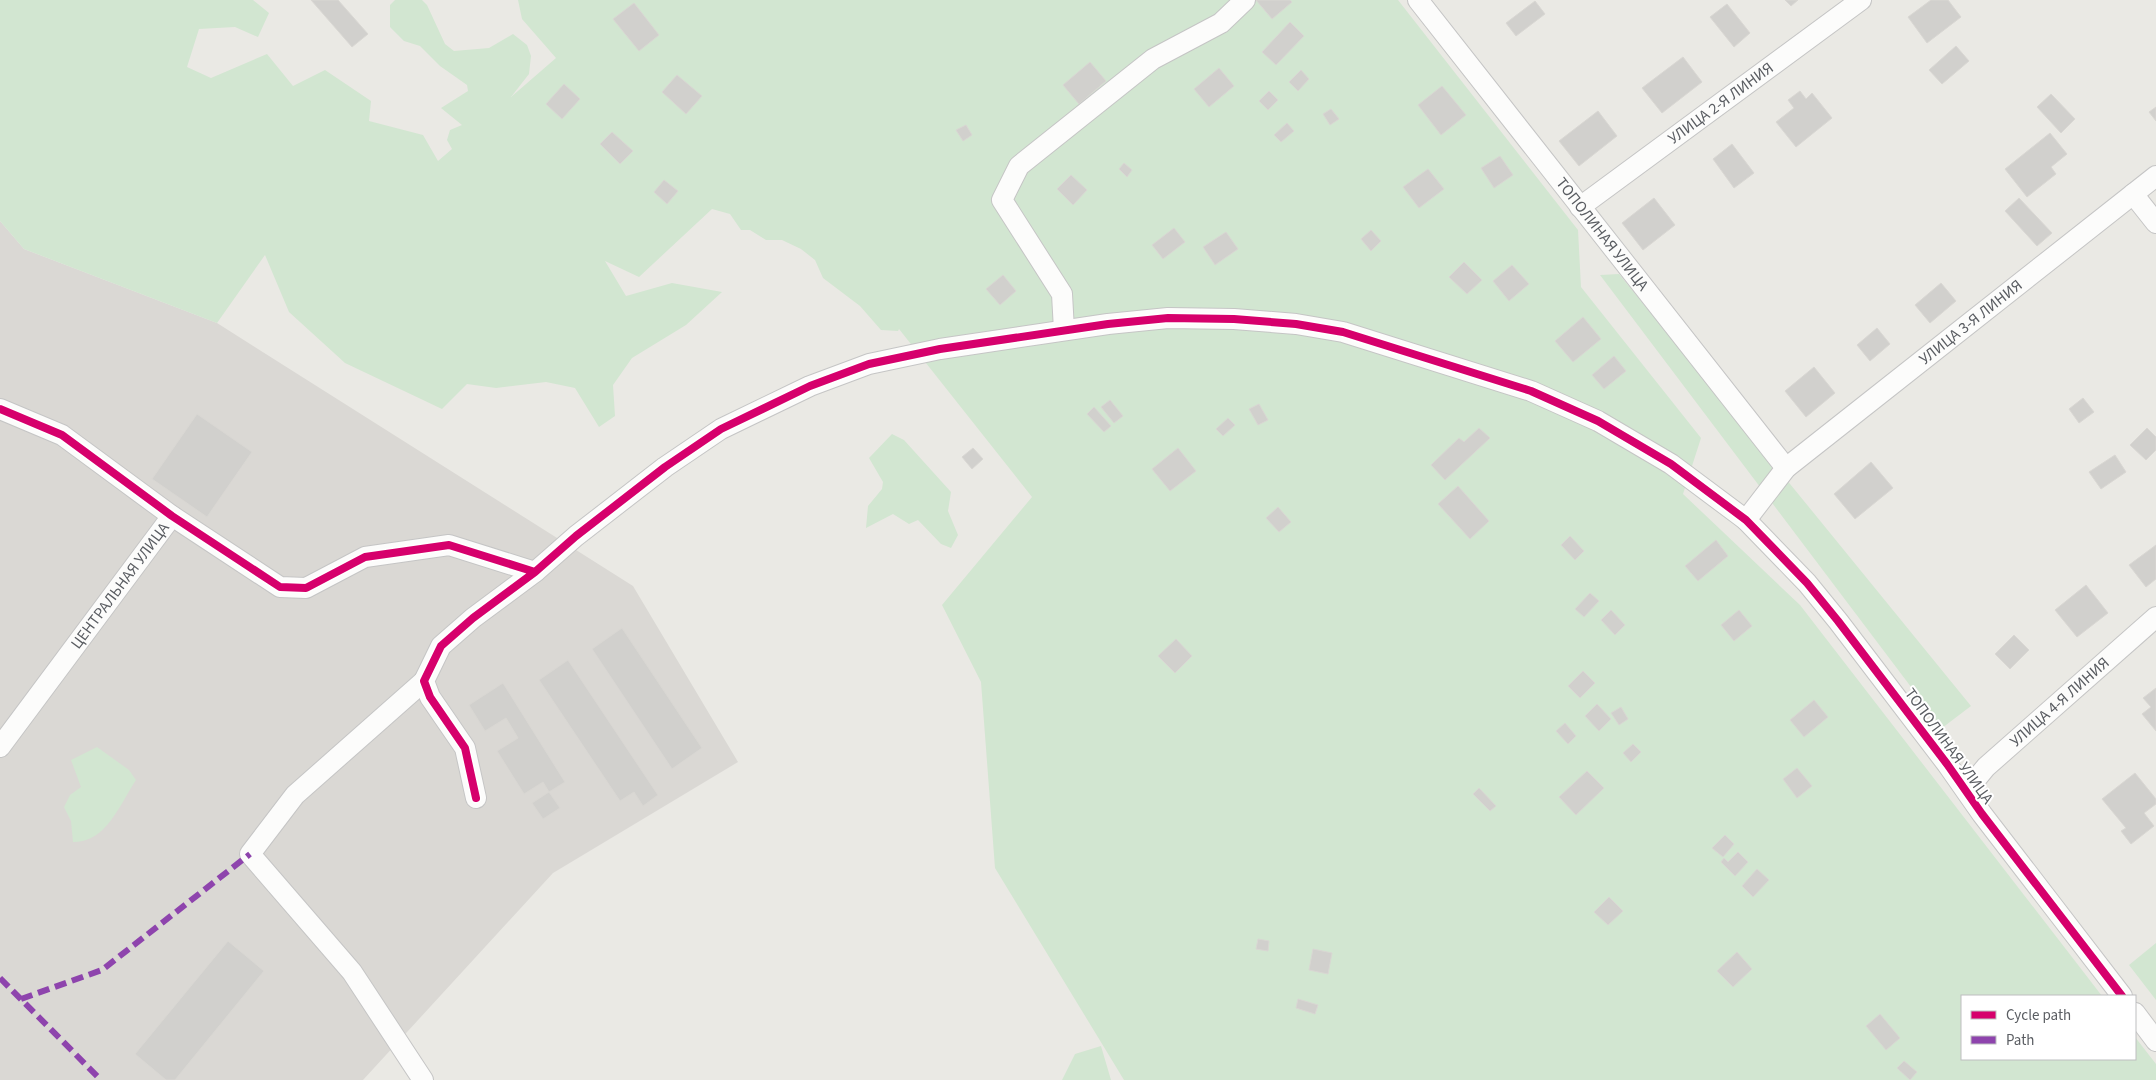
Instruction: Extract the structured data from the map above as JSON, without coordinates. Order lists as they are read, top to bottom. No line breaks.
{"streets":{"street":["УЛИЦА 2-Я ЛИНИЯ","ТОПОЛИНАЯ УЛИЦА","УЛИЦА 3-Я ЛИНИЯ","ЦЕНТРАЛЬНАЯ УЛИЦА","УЛИЦА 4-Я ЛИНИЯ"]},"crossings":[["УЛИЦА 2-Я ЛИНИЯ","ТОПОЛИНАЯ УЛИЦА"],["ТОПОЛИНАЯ УЛИЦА","УЛИЦА 3-Я ЛИНИЯ"],["ТОПОЛИНАЯ УЛИЦА","УЛИЦА 4-Я ЛИНИЯ"]],"legend":["Cycle path","Path"]}
